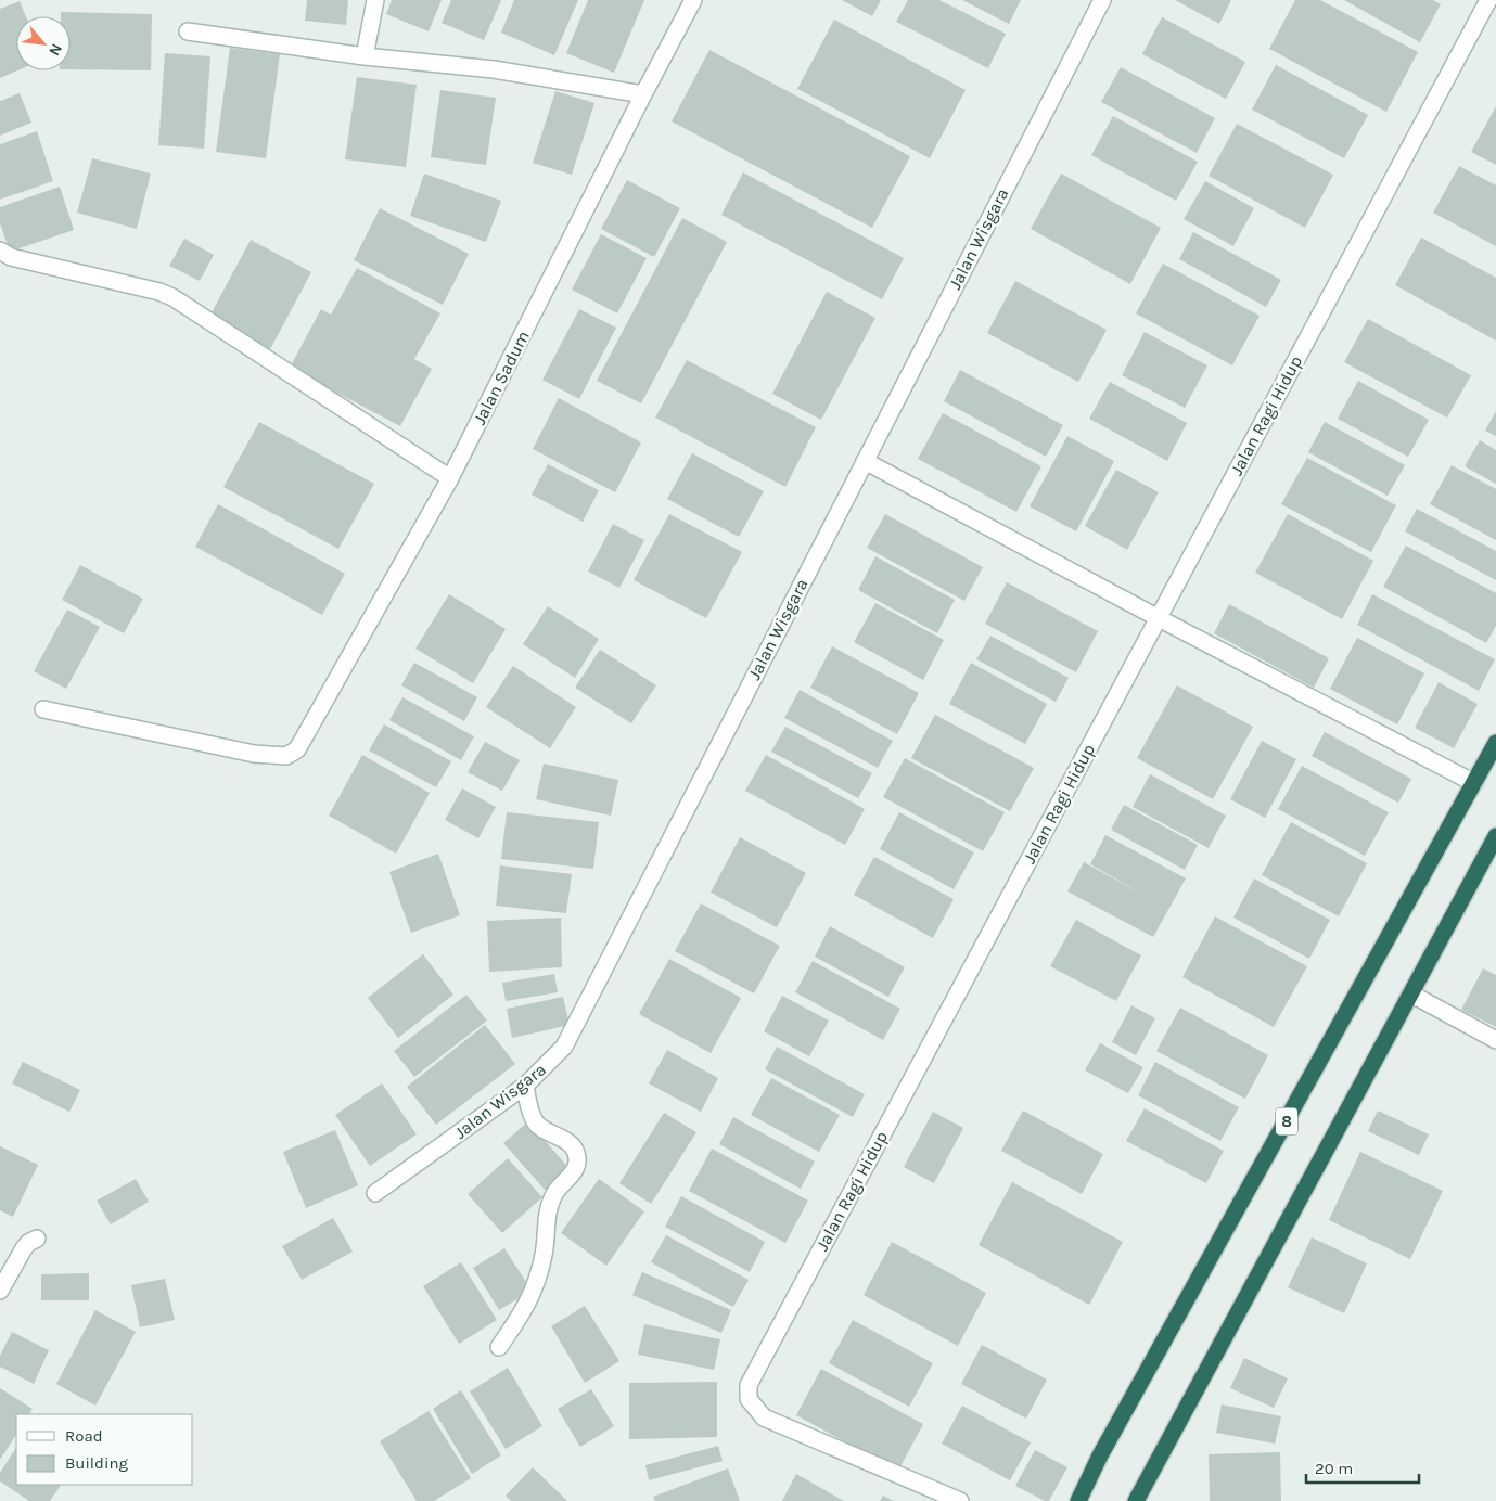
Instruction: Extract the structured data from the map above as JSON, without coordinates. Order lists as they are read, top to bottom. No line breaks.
{"streets":{"highway":["8"],"street":["Jalan Wisgara","Jalan Sadum","Jalan Ragi Hidup"]},"legend":["Road","Building"],"scale_bar":"20 m","north":"bottom right"}
